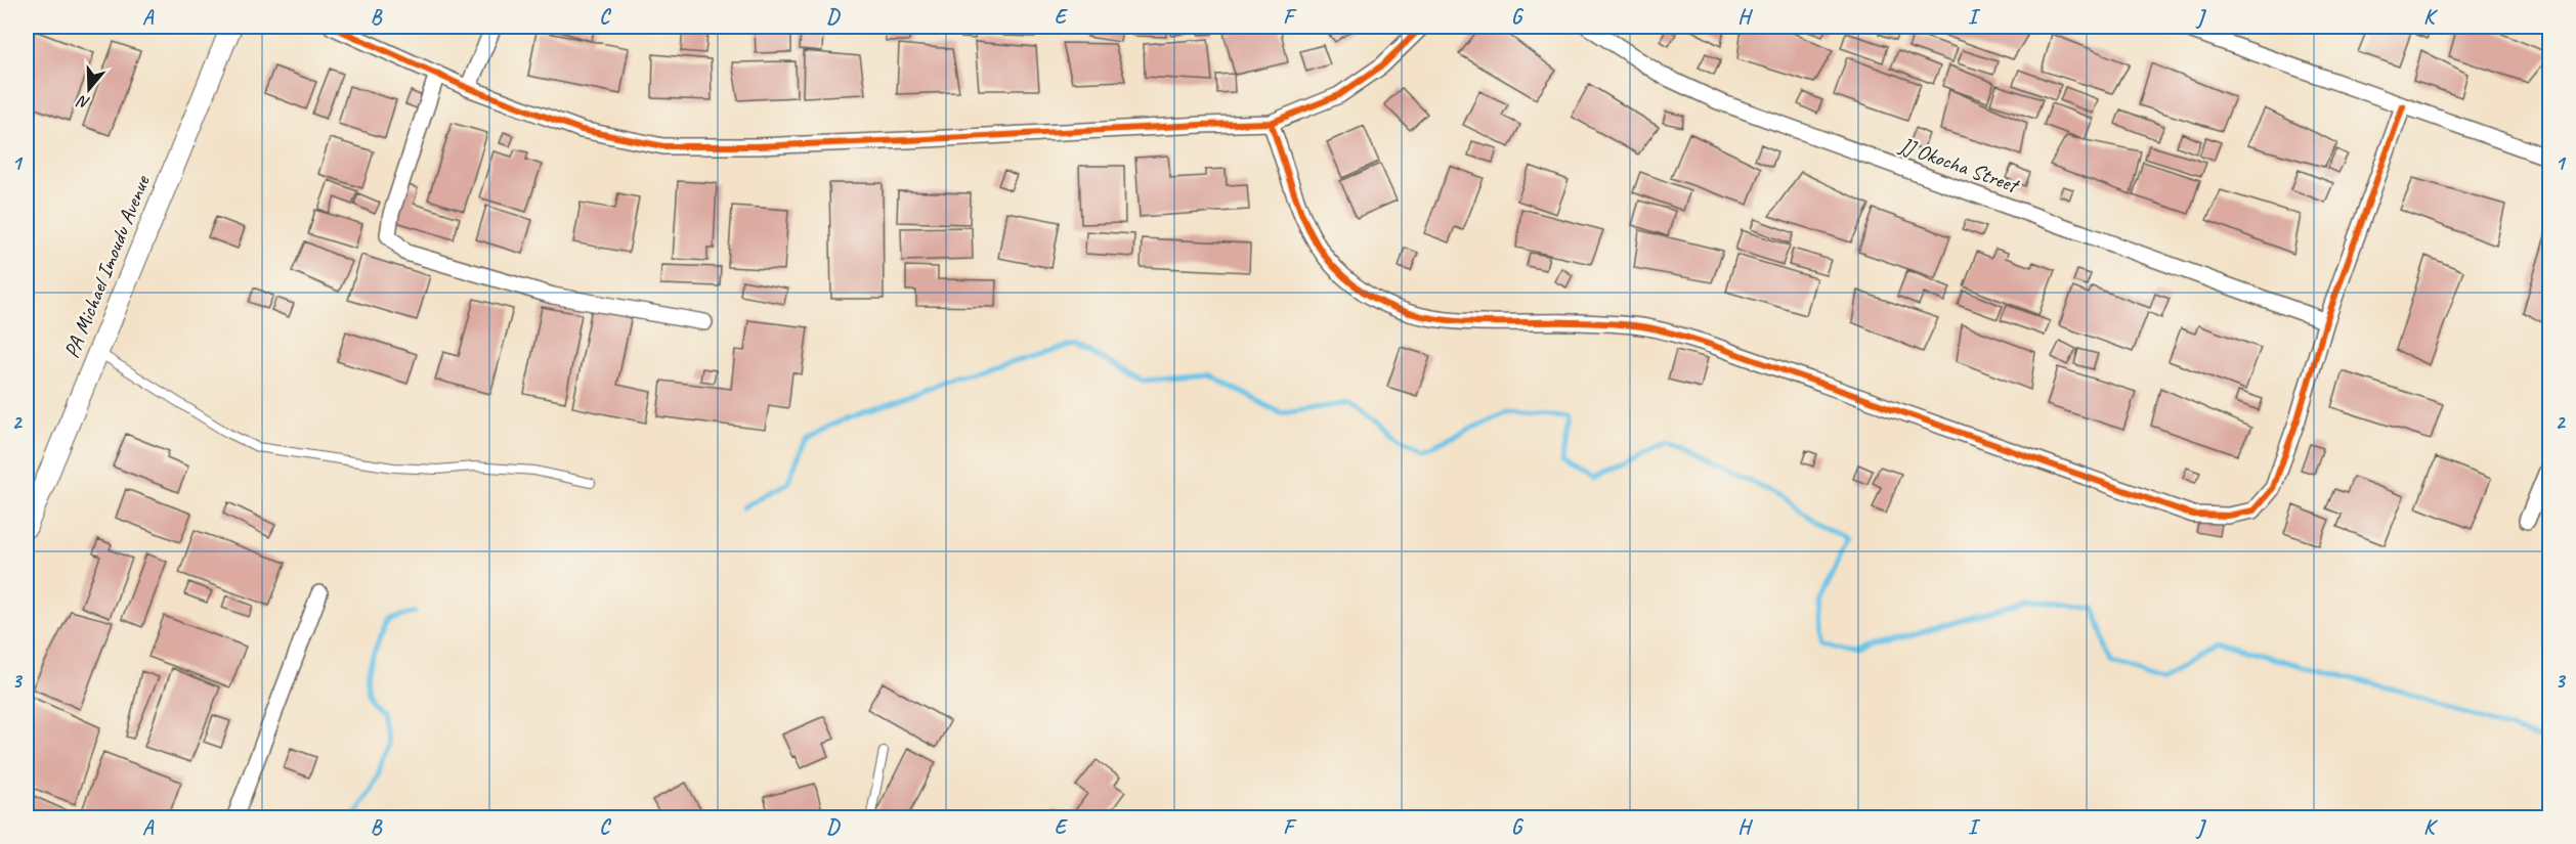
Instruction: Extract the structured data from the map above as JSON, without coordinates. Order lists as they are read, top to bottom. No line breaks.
{"streets":{"street":["JJ Okocha Street","PA Michael Imoudu Avenue"]},"north":"bottom","grid":{"columns":["A","B","C","D","E","F","G","H","I","J","K"],"rows":["1","2","3"]}}
